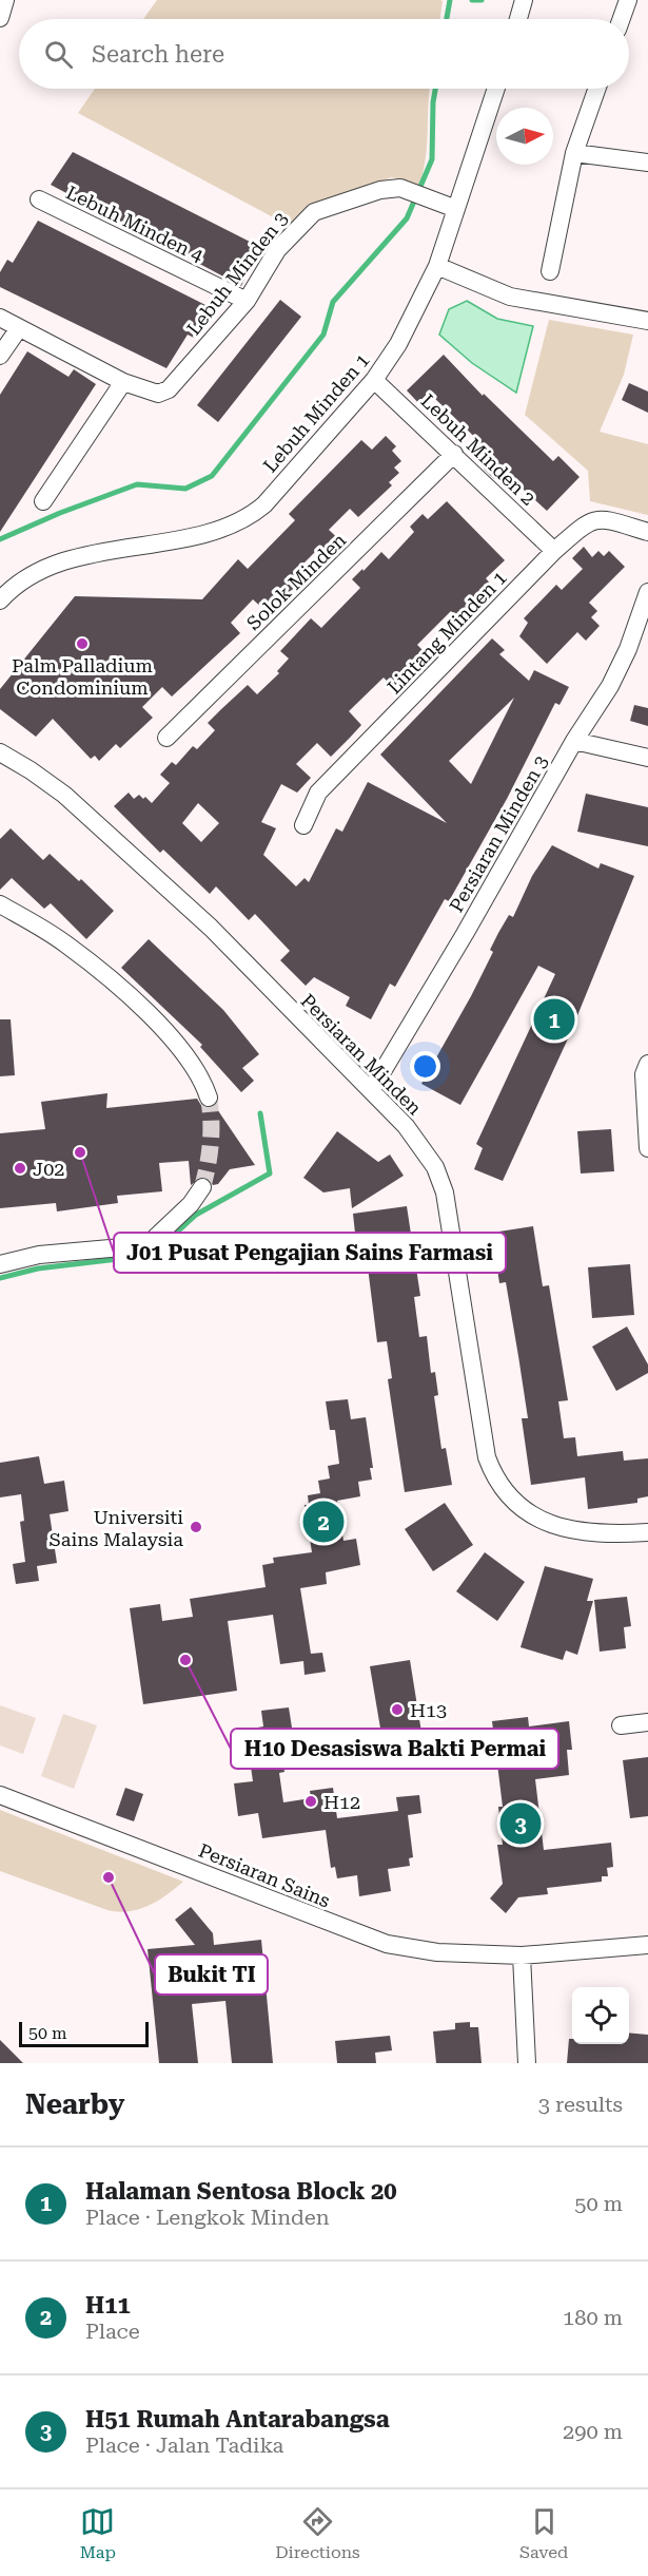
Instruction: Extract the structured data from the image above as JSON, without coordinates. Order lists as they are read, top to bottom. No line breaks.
{"streets":{"street":["Lebuh Minden 4","Lebuh Minden 3","Lebuh Minden 1","Lebuh Minden 2","Solok Minden","Lintang Minden 1","Persiaran Minden 3","Persiaran Minden","Persiaran Sains"]},"crossings":[["Lebuh Minden 4","Lebuh Minden 3"],["Lebuh Minden 3","Lebuh Minden 1"],["Lebuh Minden 1","Lebuh Minden 2"],["Lebuh Minden 2","Solok Minden"],["Lebuh Minden 2","Lintang Minden 1"],["Persiaran Minden 3","Persiaran Minden"]],"places":["Palm Palladium Condominium","J01 Pusat Pengajian Sains Farmasi","J02","Universiti Sains Malaysia","H10 Desasiswa Bakti Permai","H13","H12","Bukit TI"],"scale_bar":"50 m","north":"right","page":{"search":"Search here","pins":["1","2","3"],"scale":"50 m","heading":["Nearby","3 results"],"list":[{"mark":"1","name":"Halaman Sentosa Block 20","note":"Place · Lengkok Minden","value":"50 m"},{"mark":"2","name":"H11","note":"Place","value":"180 m"},{"mark":"3","name":"H51 Rumah Antarabangsa","note":"Place · Jalan Tadika","value":"290 m"}],"nav":["Map","Directions","Saved"]}}
